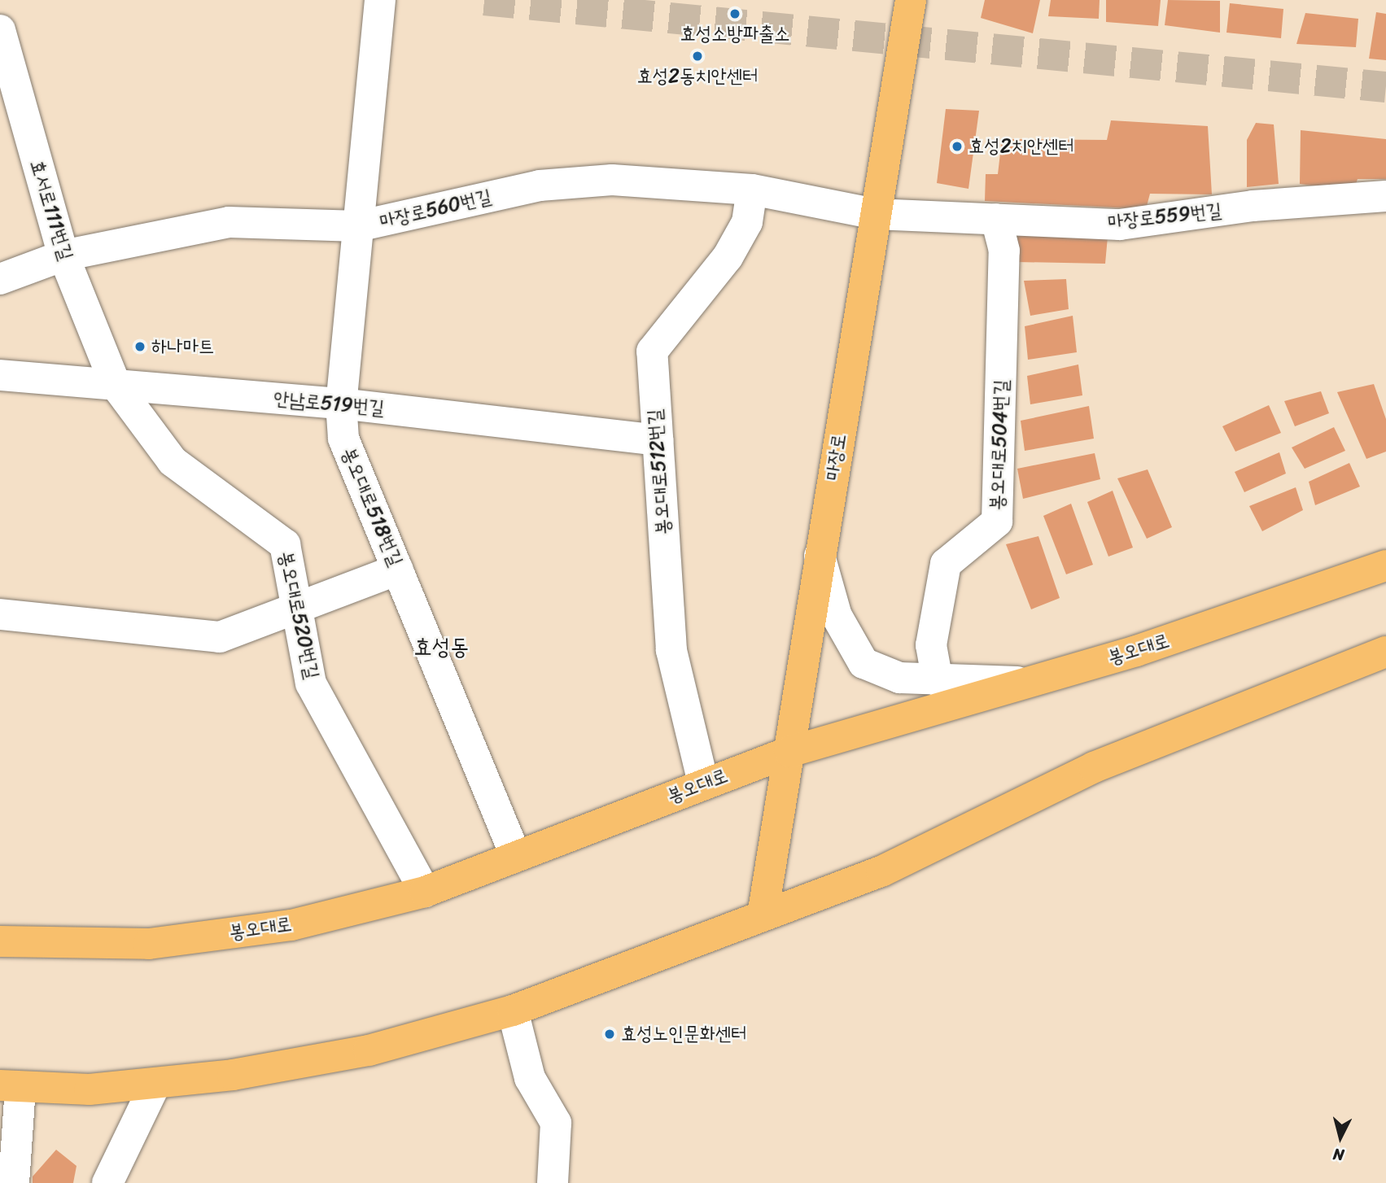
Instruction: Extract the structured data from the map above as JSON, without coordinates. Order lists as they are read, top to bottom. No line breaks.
{"streets":{"main road":["마장로","봉오대로"],"street":["마장로560번길","효서로111번길","마장로559번길","안남로519번길","봉오대로504번길","봉오대로512번길","봉오대로518번길","봉오대로520번길"]},"crossings":[["마장로560번길","효서로111번길"],["마장로560번길","마장로559번길"],["마장로560번길","마장로"],["마장로560번길","봉오대로512번길"],["마장로560번길","봉오대로518번길"],["효서로111번길","안남로519번길"],["효서로111번길","봉오대로520번길"],["마장로559번길","봉오대로504번길"],["마장로559번길","마장로"],["안남로519번길","봉오대로512번길"],["안남로519번길","봉오대로518번길"],["안남로519번길","봉오대로520번길"],["마장로","봉오대로"],["봉오대로512번길","봉오대로"],["봉오대로518번길","봉오대로"],["봉오대로520번길","봉오대로"]],"districts":["효성동"],"places":["효성소방파출소","효성2동치안센터","효성2치안센터","하나마트","효성노인문화센터"],"north":"bottom"}
